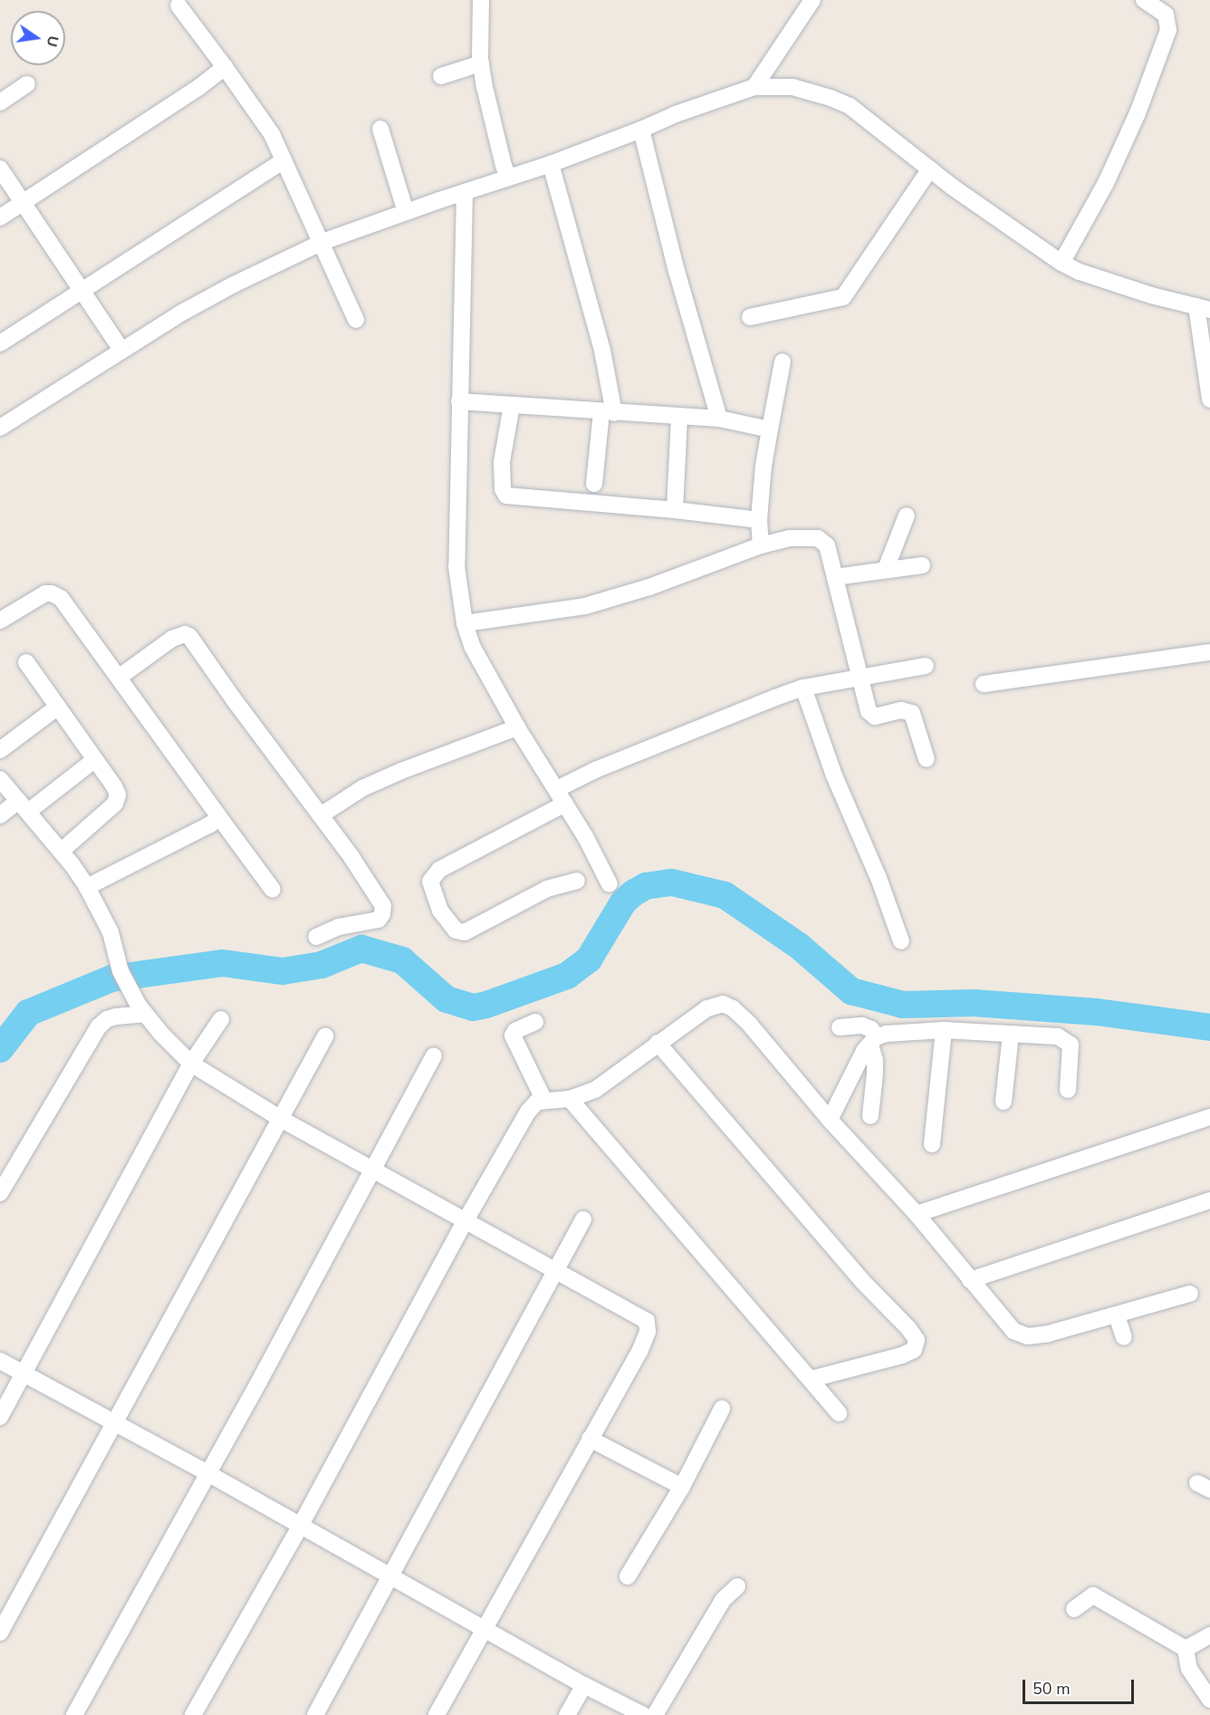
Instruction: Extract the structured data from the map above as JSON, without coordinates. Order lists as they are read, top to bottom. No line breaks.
{"scale_bar":"50 m","north":"right"}
